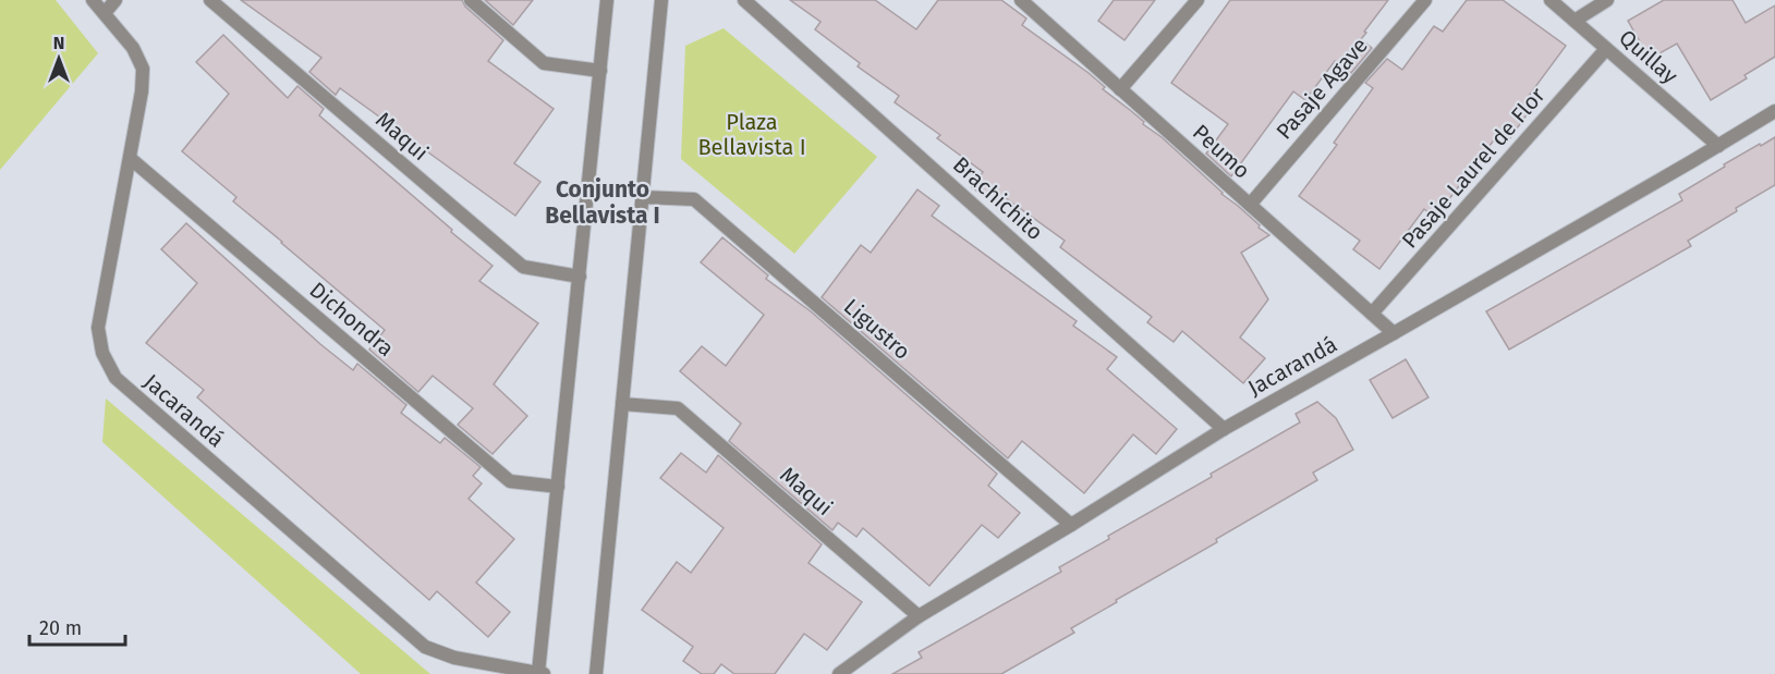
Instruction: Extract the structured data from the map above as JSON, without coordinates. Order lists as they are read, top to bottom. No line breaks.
{"streets":{"street":["Quillay","Pasaje Agave","Maqui","Peumo","Pasaje Laurel de Flor","Brachichito","Dichondra","Ligustro","Jacarandá"]},"crossings":[["Quillay","Pasaje Laurel de Flor"],["Quillay","Jacarandá"],["Pasaje Agave","Peumo"],["Maqui","Jacarandá"],["Peumo","Pasaje Laurel de Flor"],["Peumo","Jacarandá"],["Brachichito","Jacarandá"],["Dichondra","Jacarandá"],["Ligustro","Jacarandá"]],"districts":["Conjunto Bellavista I"],"parks":["Plaza Bellavista I"],"scale_bar":"20 m","north":"top"}
